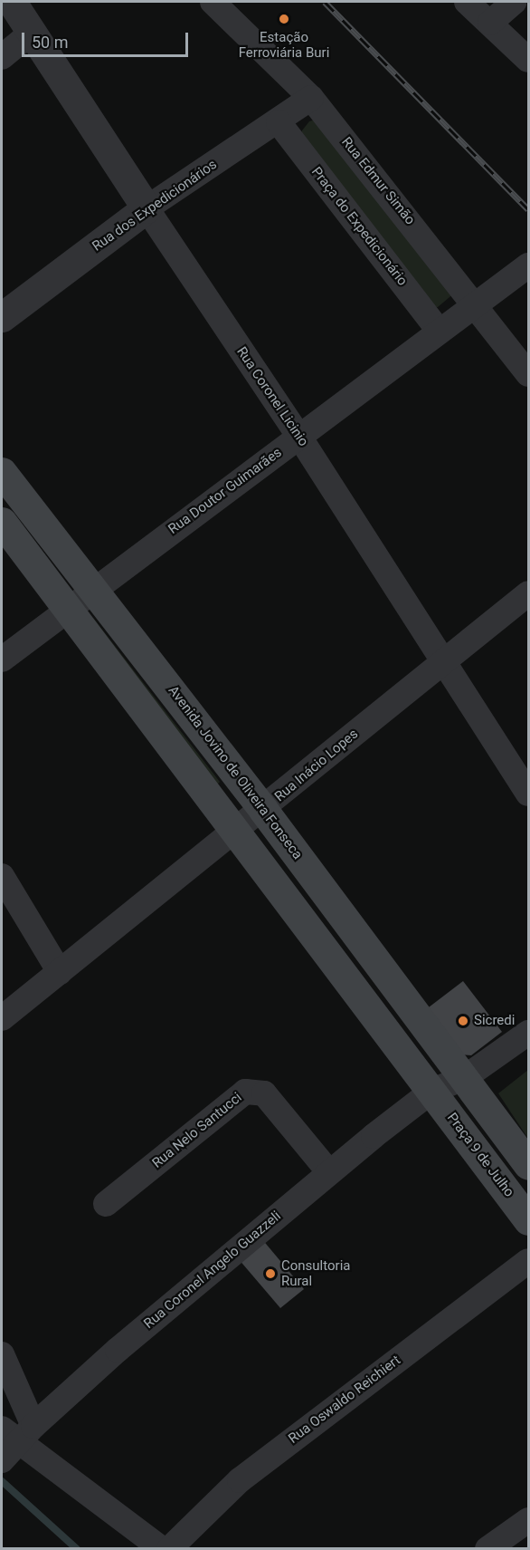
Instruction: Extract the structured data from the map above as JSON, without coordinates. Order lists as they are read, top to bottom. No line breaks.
{"streets":{"main road":["Avenida Jovino de Oliveira Fonseca","Praça 9 de Julho"],"street":["Rua Edmur Simão","Rua dos Expedicionários","Praça do Expedicionário","Rua Coronel Licinio","Rua Doutor Guimarães","Rua Inácio Lopes","Rua Nelo Santucci","Rua Coronel Angelo Guazzeli","Rua Oswaldo Reichiert"]},"crossings":[["Rua Edmur Simão","Rua dos Expedicionários"],["Rua Edmur Simão","Rua Doutor Guimarães"],["Rua dos Expedicionários","Praça do Expedicionário"],["Rua dos Expedicionários","Rua Coronel Licinio"],["Praça do Expedicionário","Rua Doutor Guimarães"],["Rua Coronel Licinio","Rua Doutor Guimarães"],["Rua Coronel Licinio","Rua Inácio Lopes"],["Rua Doutor Guimarães","Avenida Jovino de Oliveira Fonseca"],["Rua Inácio Lopes","Avenida Jovino de Oliveira Fonseca"],["Avenida Jovino de Oliveira Fonseca","Rua Coronel Angelo Guazzeli"],["Rua Nelo Santucci","Rua Coronel Angelo Guazzeli"],["Praça 9 de Julho","Rua Coronel Angelo Guazzeli"]],"places":["Estação Ferroviária Buri","Sicredi","Consultoria Rural"],"scale_bar":"50 m"}
